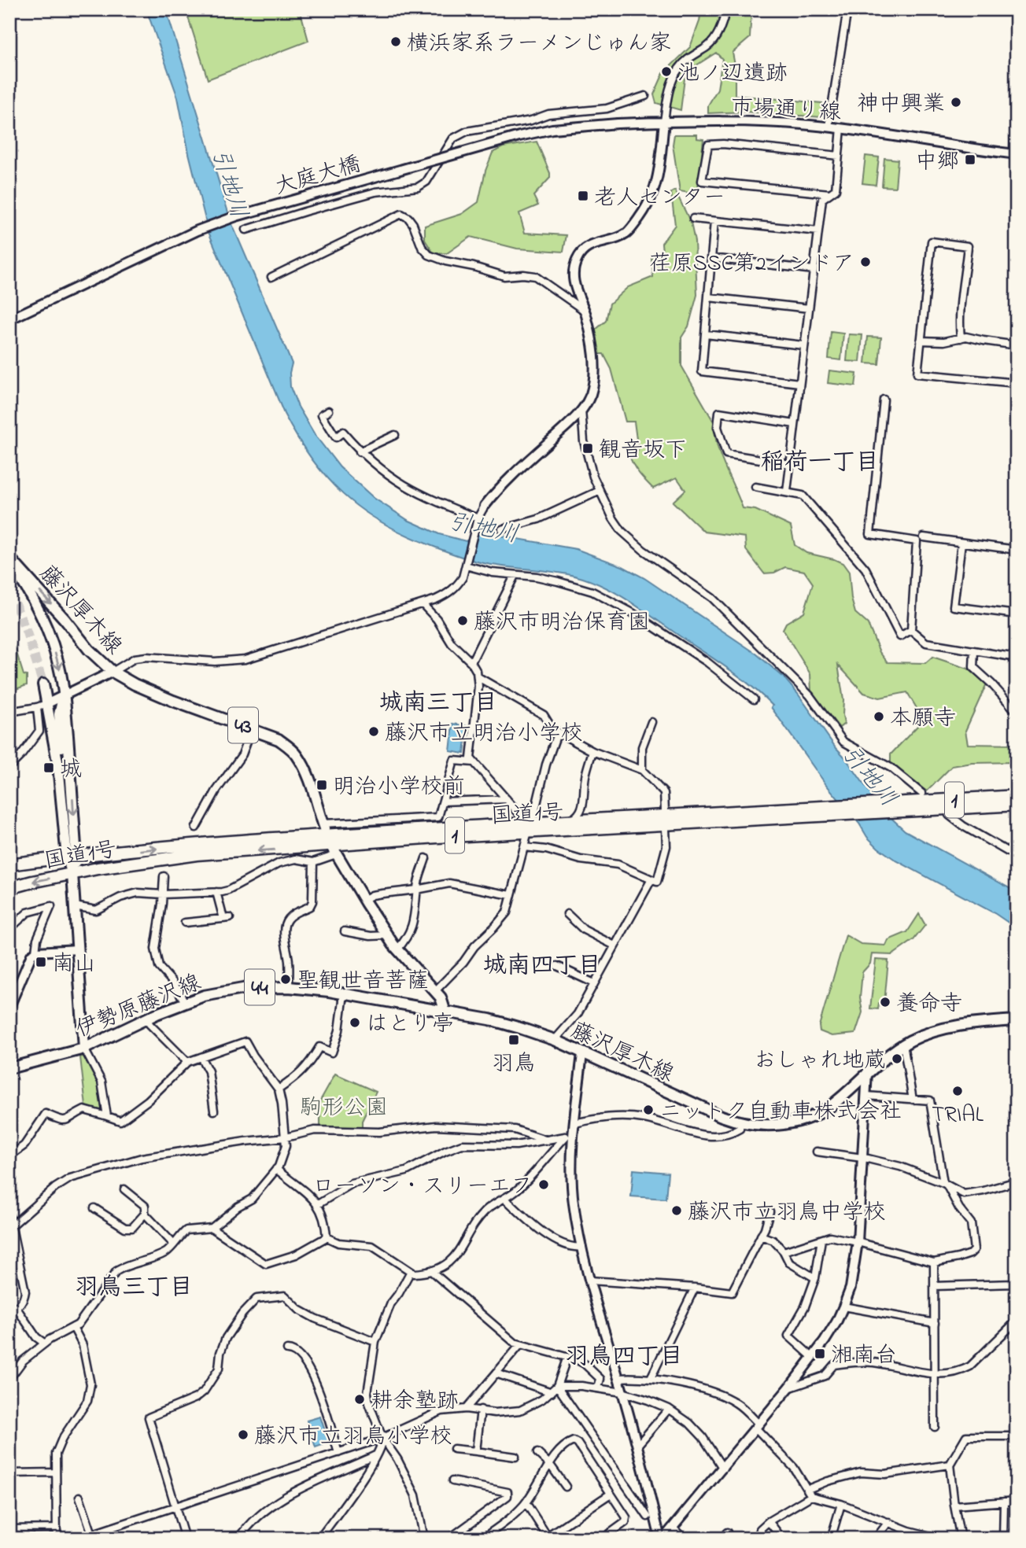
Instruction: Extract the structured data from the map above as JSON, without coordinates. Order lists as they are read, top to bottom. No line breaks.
{"streets":{"highway":["1","国道1号"],"main road":["藤沢厚木線","43","44","伊勢原藤沢線"],"street":["市場通り線","大庭大橋"]},"crossings":[["市場通り線","大庭大橋"],["藤沢厚木線","国道1号"],["藤沢厚木線","伊勢原藤沢線"]],"districts":["稲荷一丁目","城南三丁目","城南四丁目","羽鳥三丁目","羽鳥四丁目"],"water":["引地川"],"parks":["駒形公園"],"places":{"other":["横浜家系ラーメンじゅん家","池ノ辺遺跡","神中興業","荏原SSC第2インドア","藤沢市明治保育園","本願寺","藤沢市立明治小学校","聖観世音菩薩","養命寺","はとり亭","おしゃれ地蔵","TRIAL","ニットク自動車株式会社","ローソン・スリーエフ","藤沢市立羽鳥中学校","耕余塾跡","藤沢市立羽鳥小学校"],"transit":["中郷","老人センター","観音坂下","城","明治小学校前","南山","羽鳥","湘南台"]}}
